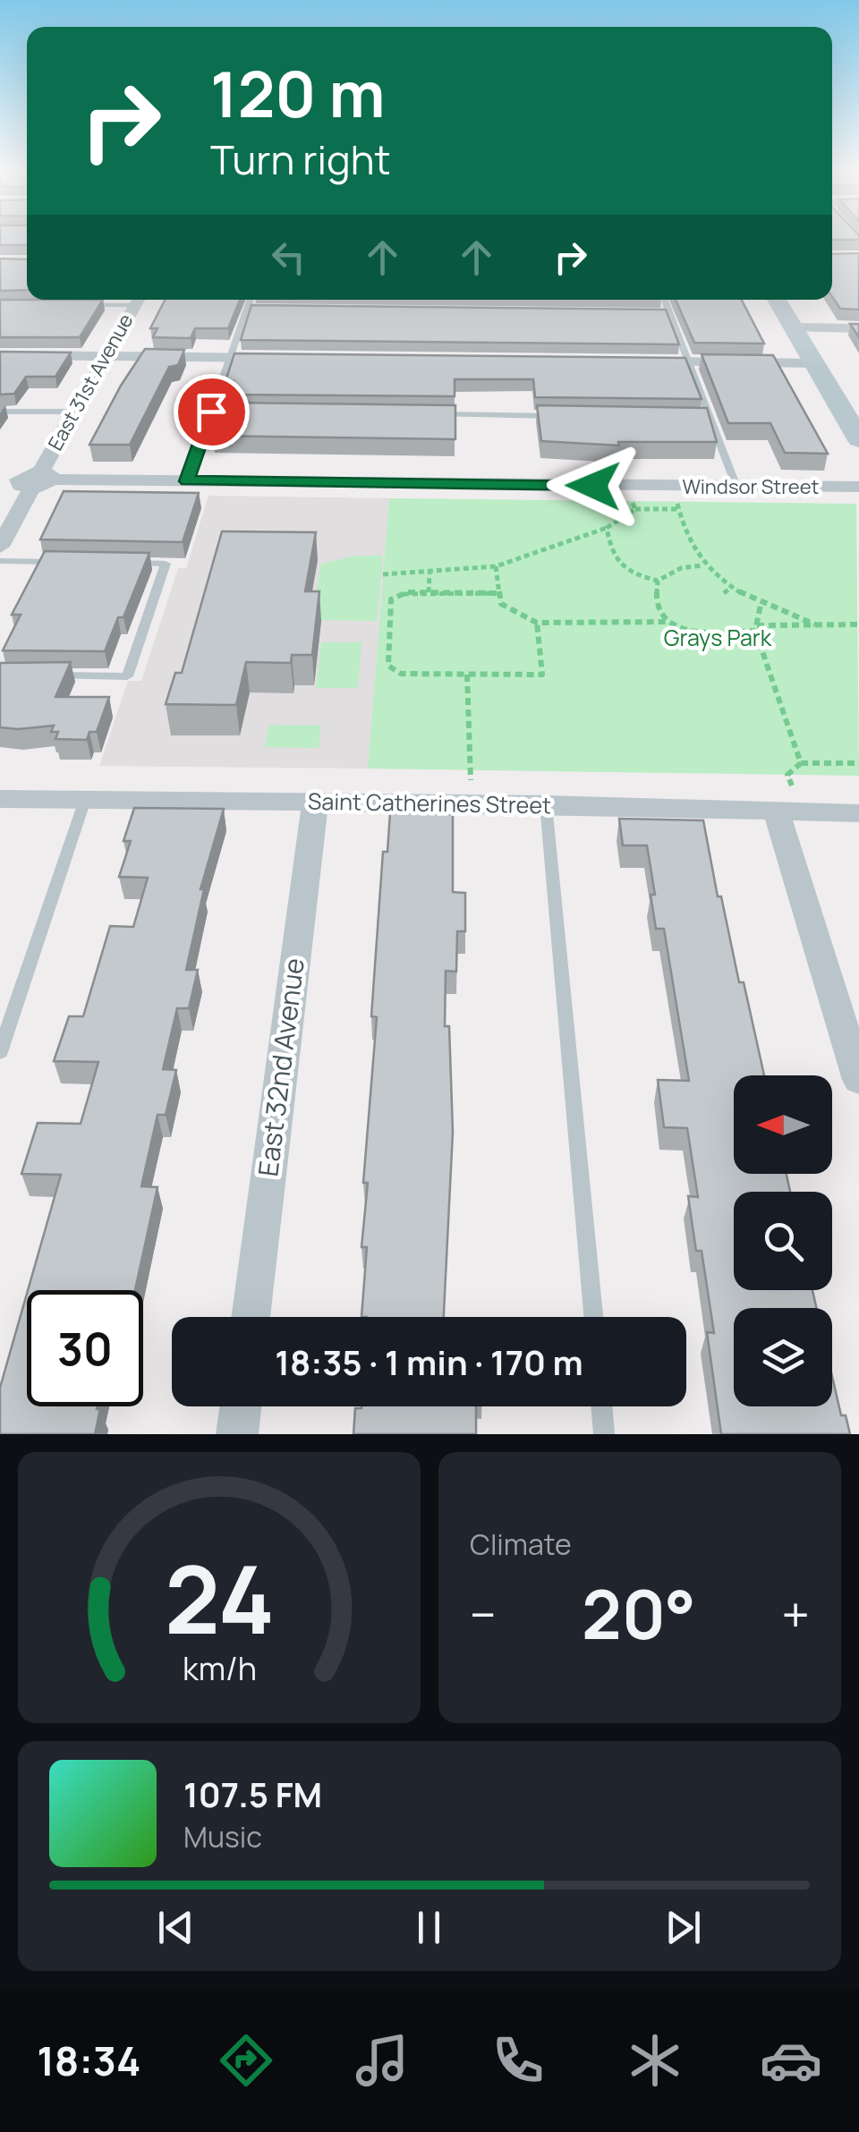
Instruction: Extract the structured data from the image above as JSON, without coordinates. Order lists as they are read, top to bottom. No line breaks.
{"streets":{"street":["East 31st Avenue","Windsor Street","Saint Catherines Street","East 32nd Avenue"]},"crossings":[["East 31st Avenue","Windsor Street"],["Saint Catherines Street","East 32nd Avenue"]],"parks":["Grays Park"],"north":"left","page":{"turn":["120 m","Turn right"],"limit":"30","trip":"18:35 · 1 min · 170 m","tile":"Climate","heat":["−","20°","+"],"song":["107.5 FM","Music"],"tabs":"18:34","gauge":["24","km/h"]}}
